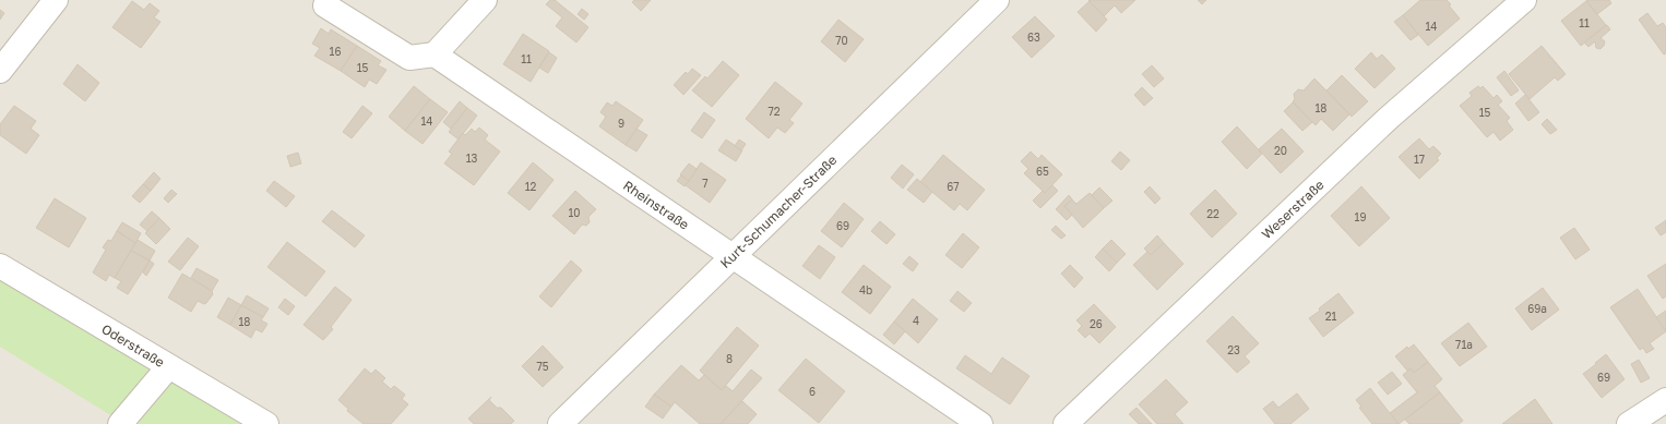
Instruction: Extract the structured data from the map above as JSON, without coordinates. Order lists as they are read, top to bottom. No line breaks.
{"streets":{"street":["Rheinstraße","Weserstraße","Kurt-Schumacher-Straße","Oderstraße"]},"crossings":[["Rheinstraße","Kurt-Schumacher-Straße"]],"house_numbers":["11","14","63","70","16","11","15","18","72","15","14","9","20","13","17","65","7","12","67","10","22","19","69","4b","69a","21","4","18","26","71a","23","8","75","69","6"]}
